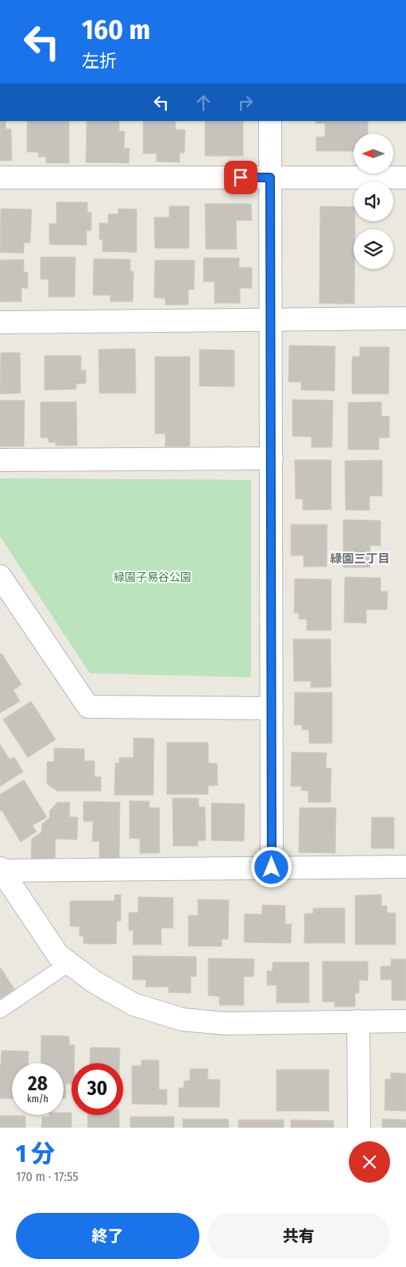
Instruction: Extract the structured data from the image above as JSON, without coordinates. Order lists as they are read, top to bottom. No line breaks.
{"districts":["緑園三丁目"],"parks":["緑園子易谷公園"],"north":"left","page":{"turn":["160 m","左折"],"speed":"28 km/h","limit":"30","heading":["1 分","170 m · 17:55"],"buttons":["終了","共有"]}}
